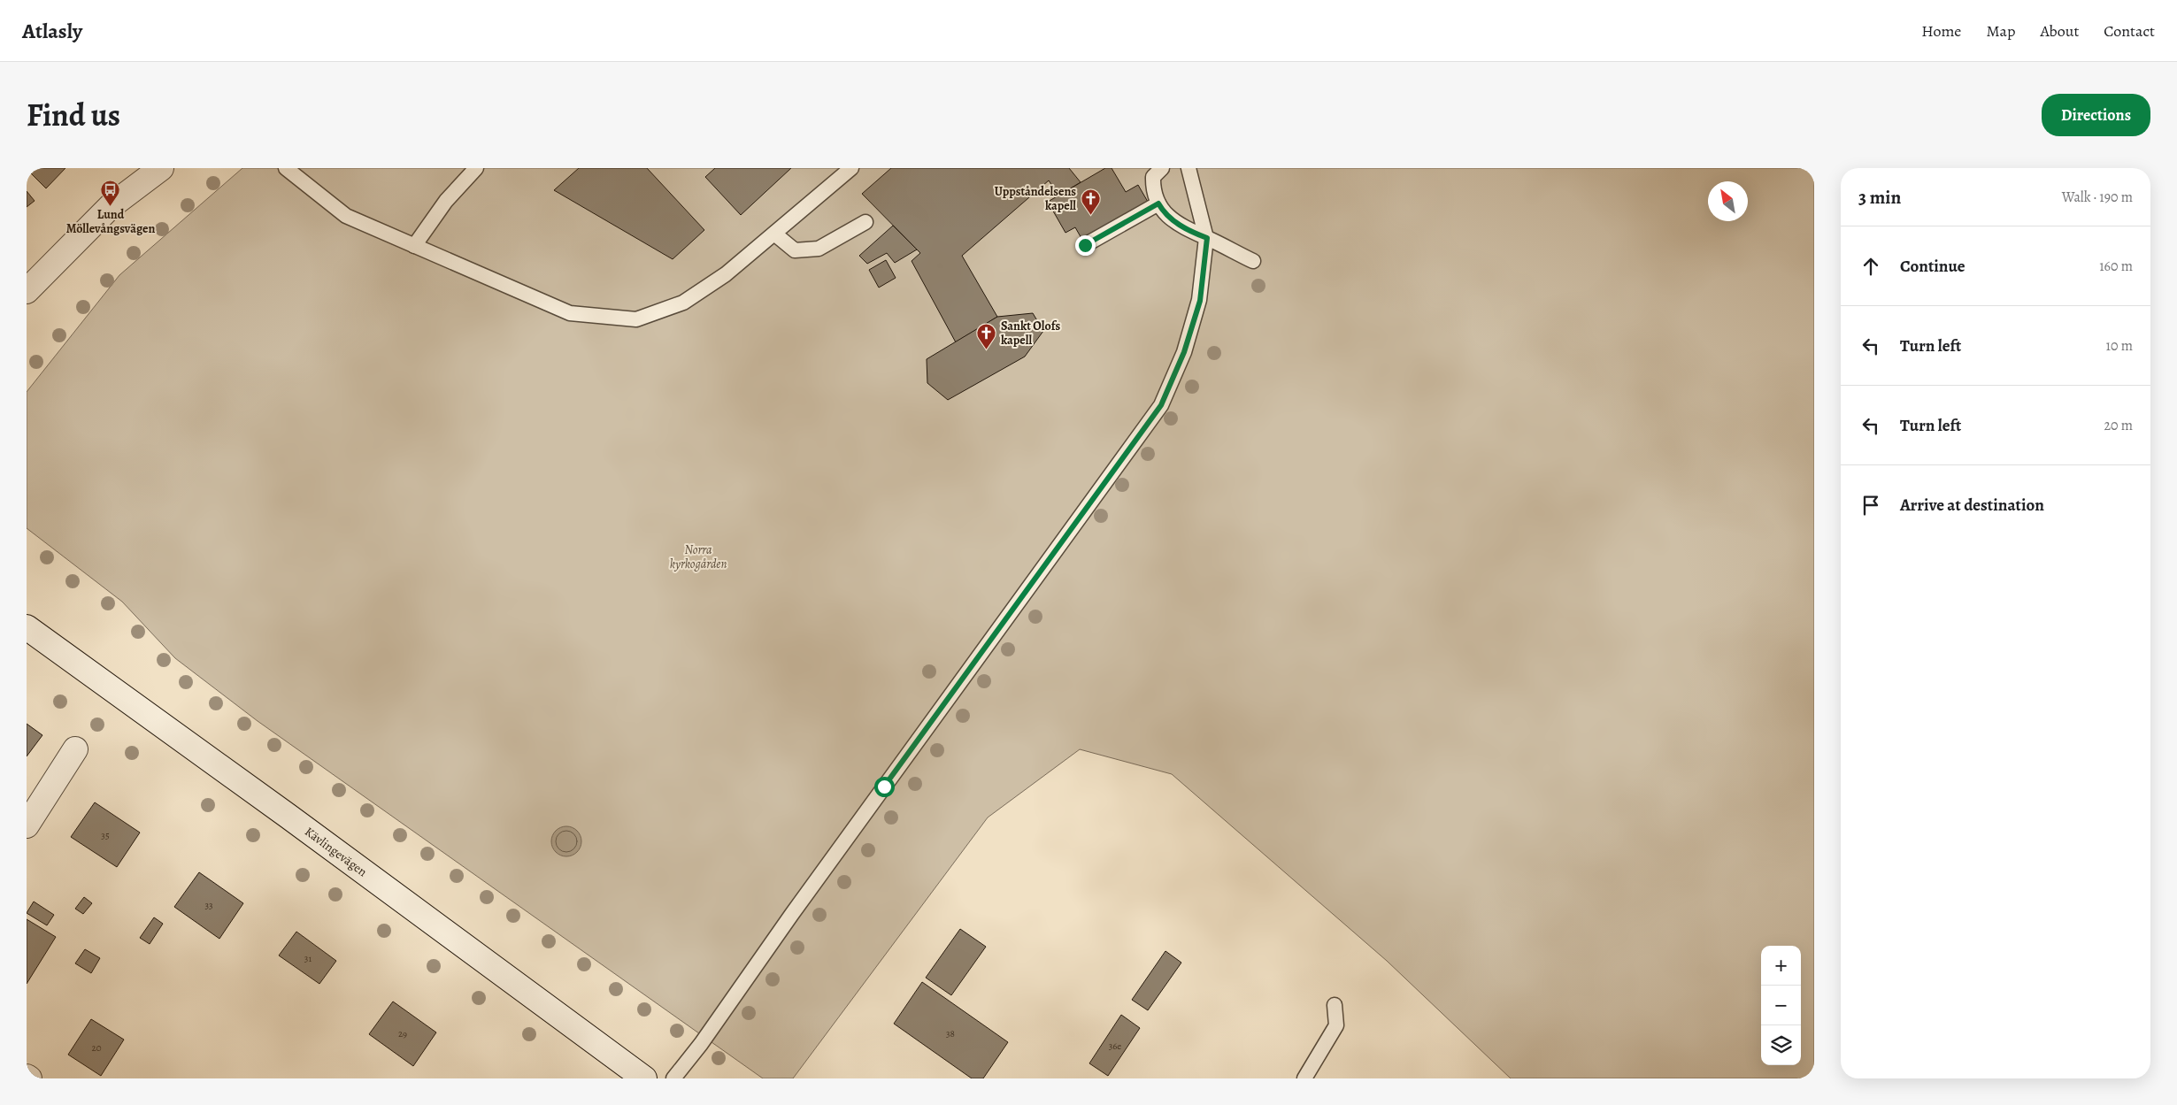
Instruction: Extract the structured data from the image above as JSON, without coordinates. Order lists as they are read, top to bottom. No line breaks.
{"streets":{"main road":["Kävlingevägen"]},"parks":["Norra kyrkogården"],"places":{"bus stop":["Lund Möllevångsvägen"],"church":["Uppståndelsens kapell","Sankt Olofs kapell"]},"house_numbers":["35","33","31","29","38","36e","20"],"north":"top left","page":{"header":"Atlasly","nav":["Home","Map","About","Contact"],"title":"Find us","buttons":"Directions","heading":["3 min","Walk · 190 m"],"list":[["Continue","160 m"],["Turn left","10 m"],["Turn left","20 m"],"Arrive at destination"],"map_buttons":["+","−"]}}
